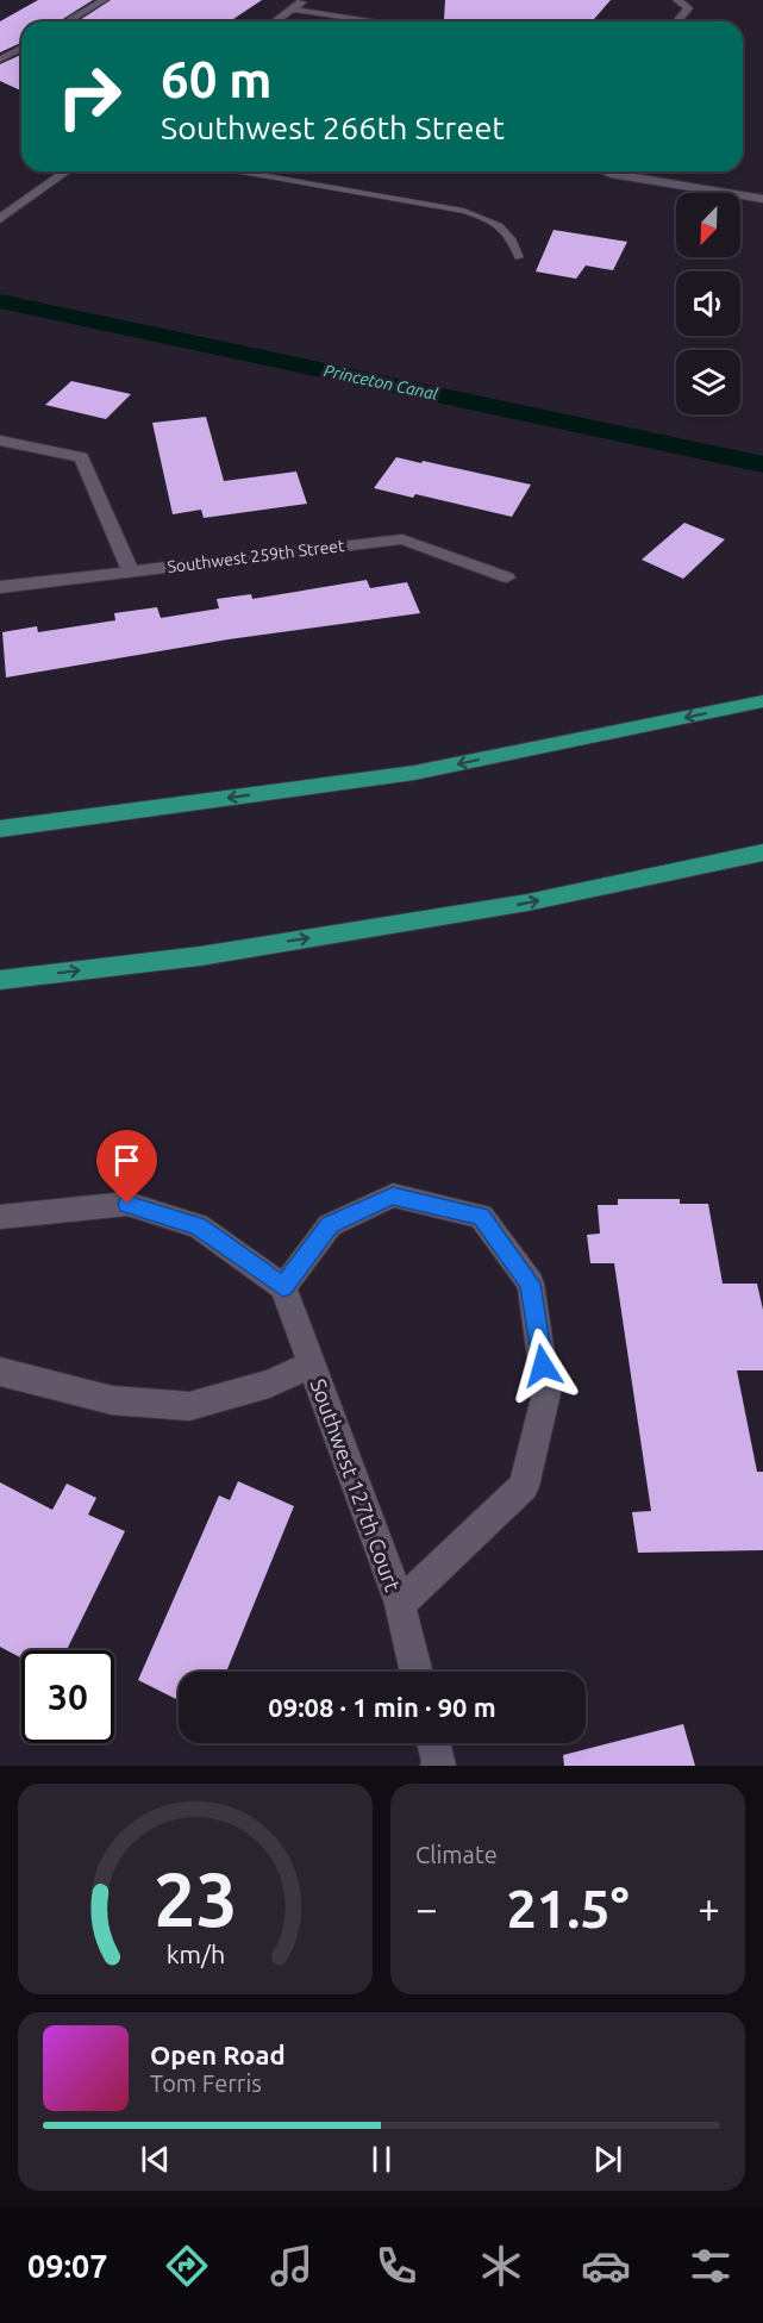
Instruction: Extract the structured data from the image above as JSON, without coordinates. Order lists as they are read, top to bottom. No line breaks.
{"streets":{"street":["Southwest 259th Street","Southwest 127th Court"]},"water":["Princeton Canal"],"north":"bottom left","page":{"turn":["60 m","Southwest 266th Street"],"limit":"30","trip":"09:08 · 1 min · 90 m","tile":"Climate","heat":["−","21.5°","+"],"song":["Open Road","Tom Ferris"],"tabs":"09:07","gauge":["23","km/h"]}}
